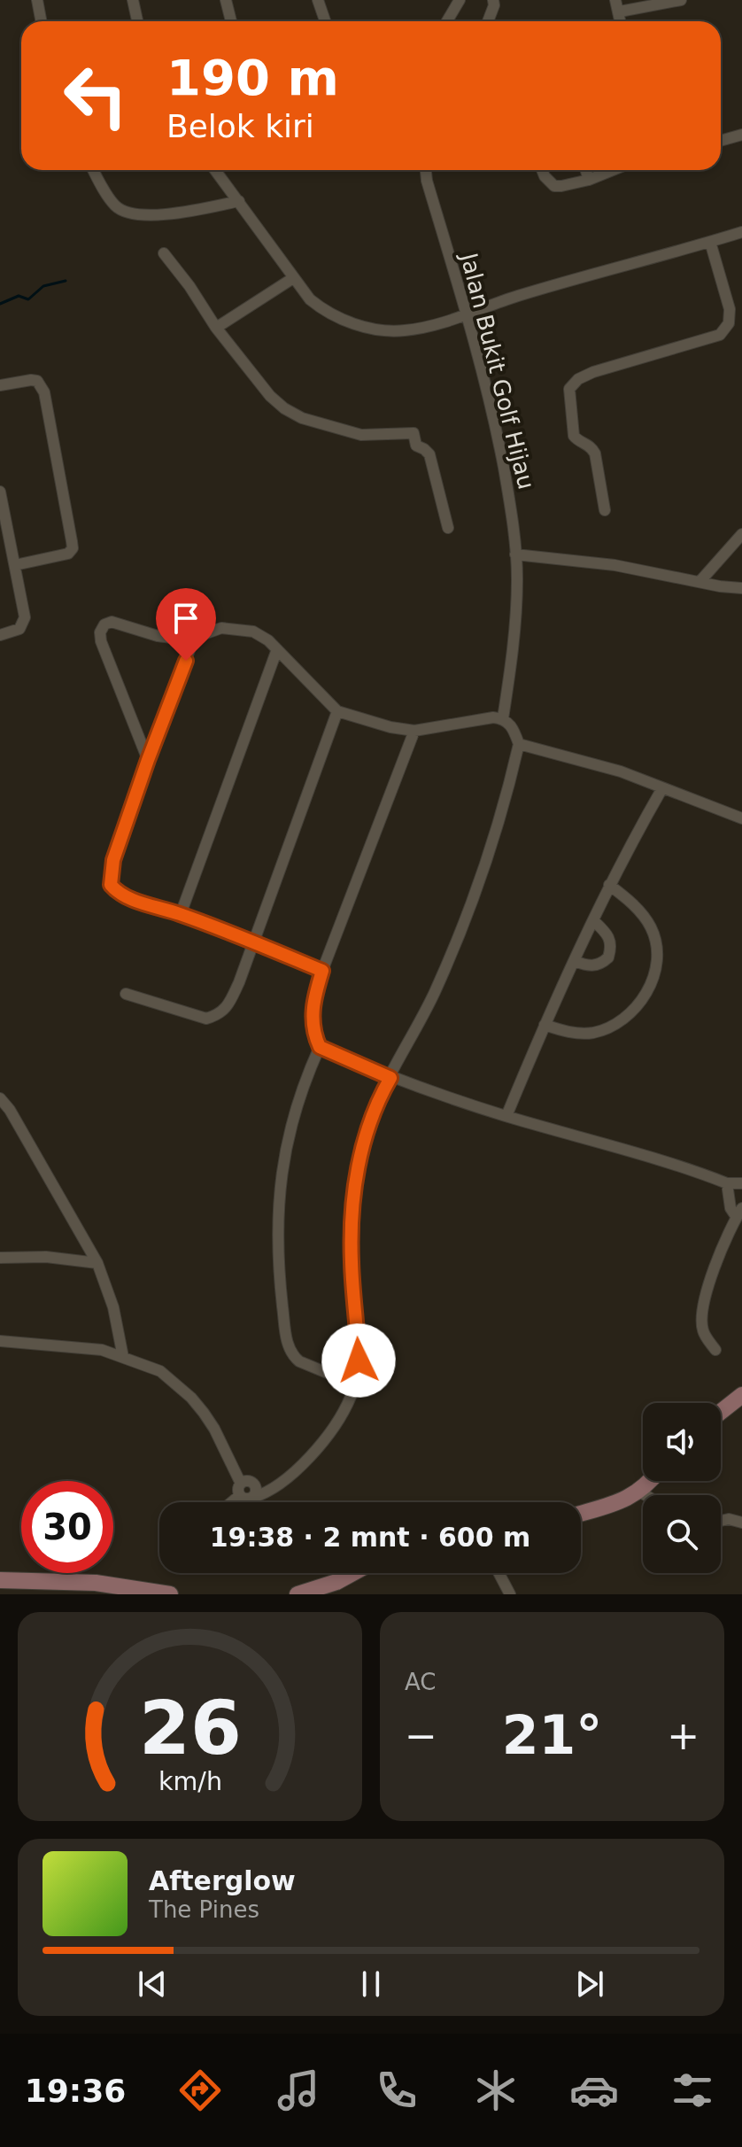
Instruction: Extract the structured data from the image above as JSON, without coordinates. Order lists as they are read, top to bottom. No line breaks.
{"streets":{"street":["Jalan Bukit Golf Hijau"]},"page":{"turn":["190 m","Belok kiri"],"limit":"30","trip":"19:38 · 2 mnt · 600 m","tile":"AC","heat":["−","21°","+"],"song":["Afterglow","The Pines"],"tabs":"19:36","gauge":["26","km/h"]}}
